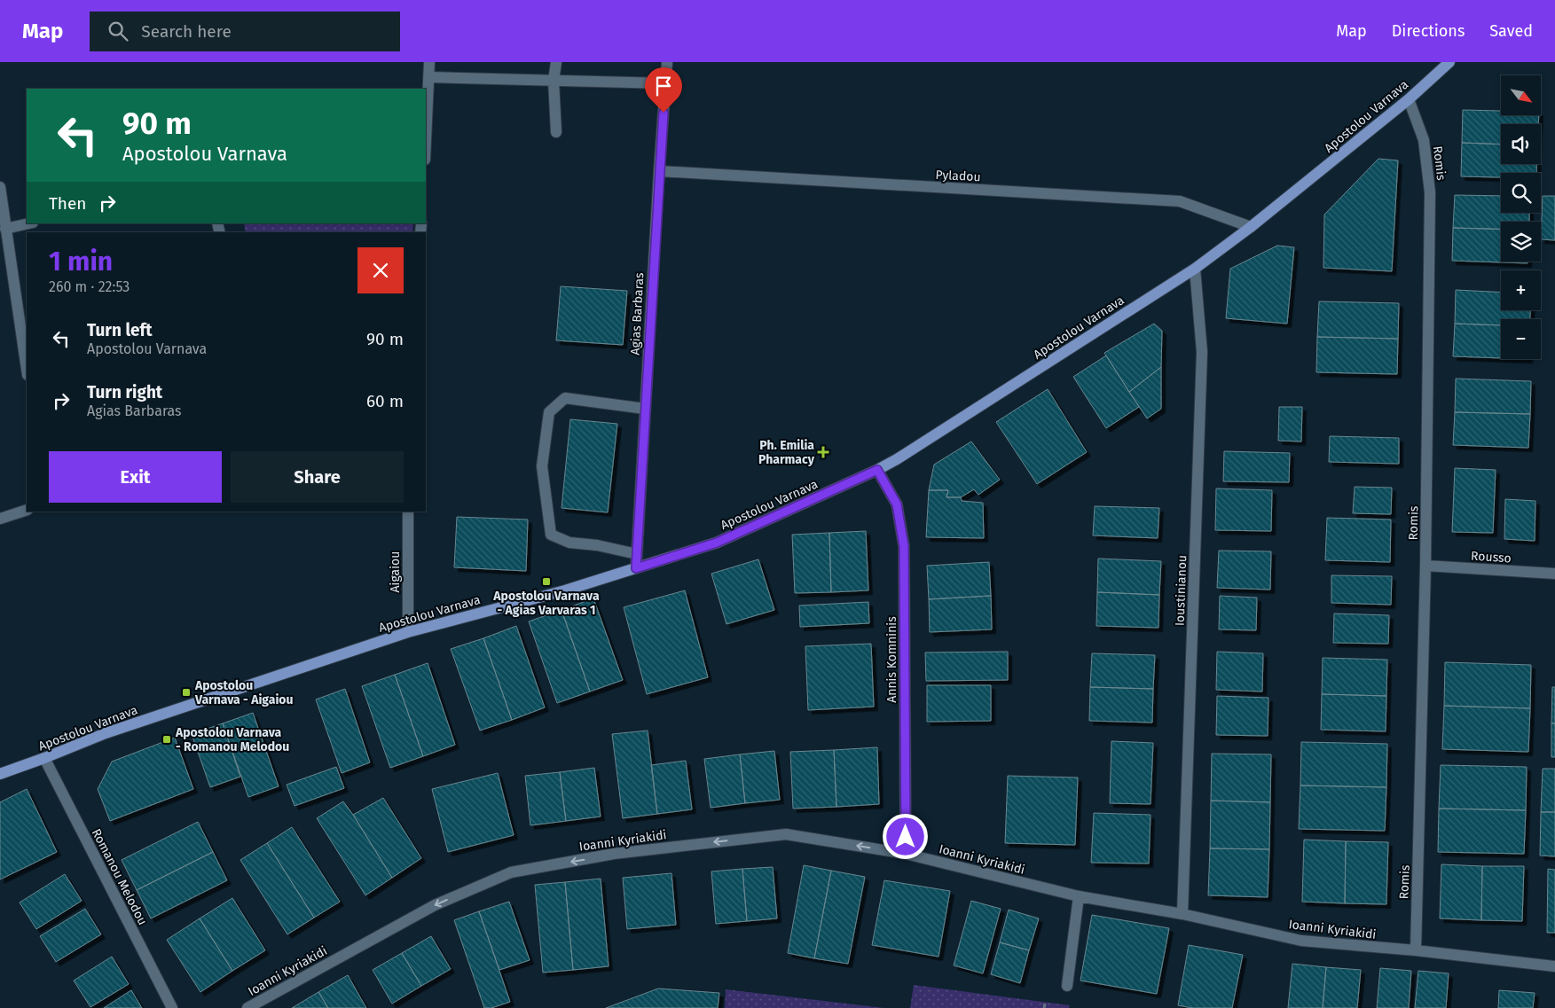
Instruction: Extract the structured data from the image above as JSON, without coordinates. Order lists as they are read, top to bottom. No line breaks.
{"streets":{"main road":["Apostolou Varnava"],"street":["Romis","Pyladou","Agias Barbaras","Rousso","Aigaiou","Ioustinianou","Annis Komninis","Ioanni Kyriakidi","Romanou Melodou"]},"crossings":[["Apostolou Varnava","Romis"],["Apostolou Varnava","Pyladou"],["Apostolou Varnava","Agias Barbaras"],["Apostolou Varnava","Aigaiou"],["Apostolou Varnava","Ioustinianou"],["Apostolou Varnava","Annis Komninis"],["Apostolou Varnava","Romanou Melodou"],["Romis","Rousso"],["Romis","Ioanni Kyriakidi"],["Pyladou","Agias Barbaras"],["Ioustinianou","Ioanni Kyriakidi"],["Annis Komninis","Ioanni Kyriakidi"]],"one_way":["Ioanni Kyriakidi"],"places":{"health":["Ph. Emilia Pharmacy"],"transit":["Apostolou Varnava - Agias Varvaras 1","Apostolou Varnava - Aigaiou","Apostolou Varnava - Romanou Melodou"]},"north":"bottom right","page":{"header":"Map","search":"Search here","nav":["Map","Directions","Saved"],"map_buttons":["+","−"],"turn":["90 m","Apostolou Varnava"],"then":"Then","heading":["1 min","260 m · 22:53"],"list":[{"name":"Turn left","note":"Apostolou Varnava","value":"90 m"},{"name":"Turn right","note":"Agias Barbaras","value":"60 m"}],"buttons":["Exit","Share"]}}
